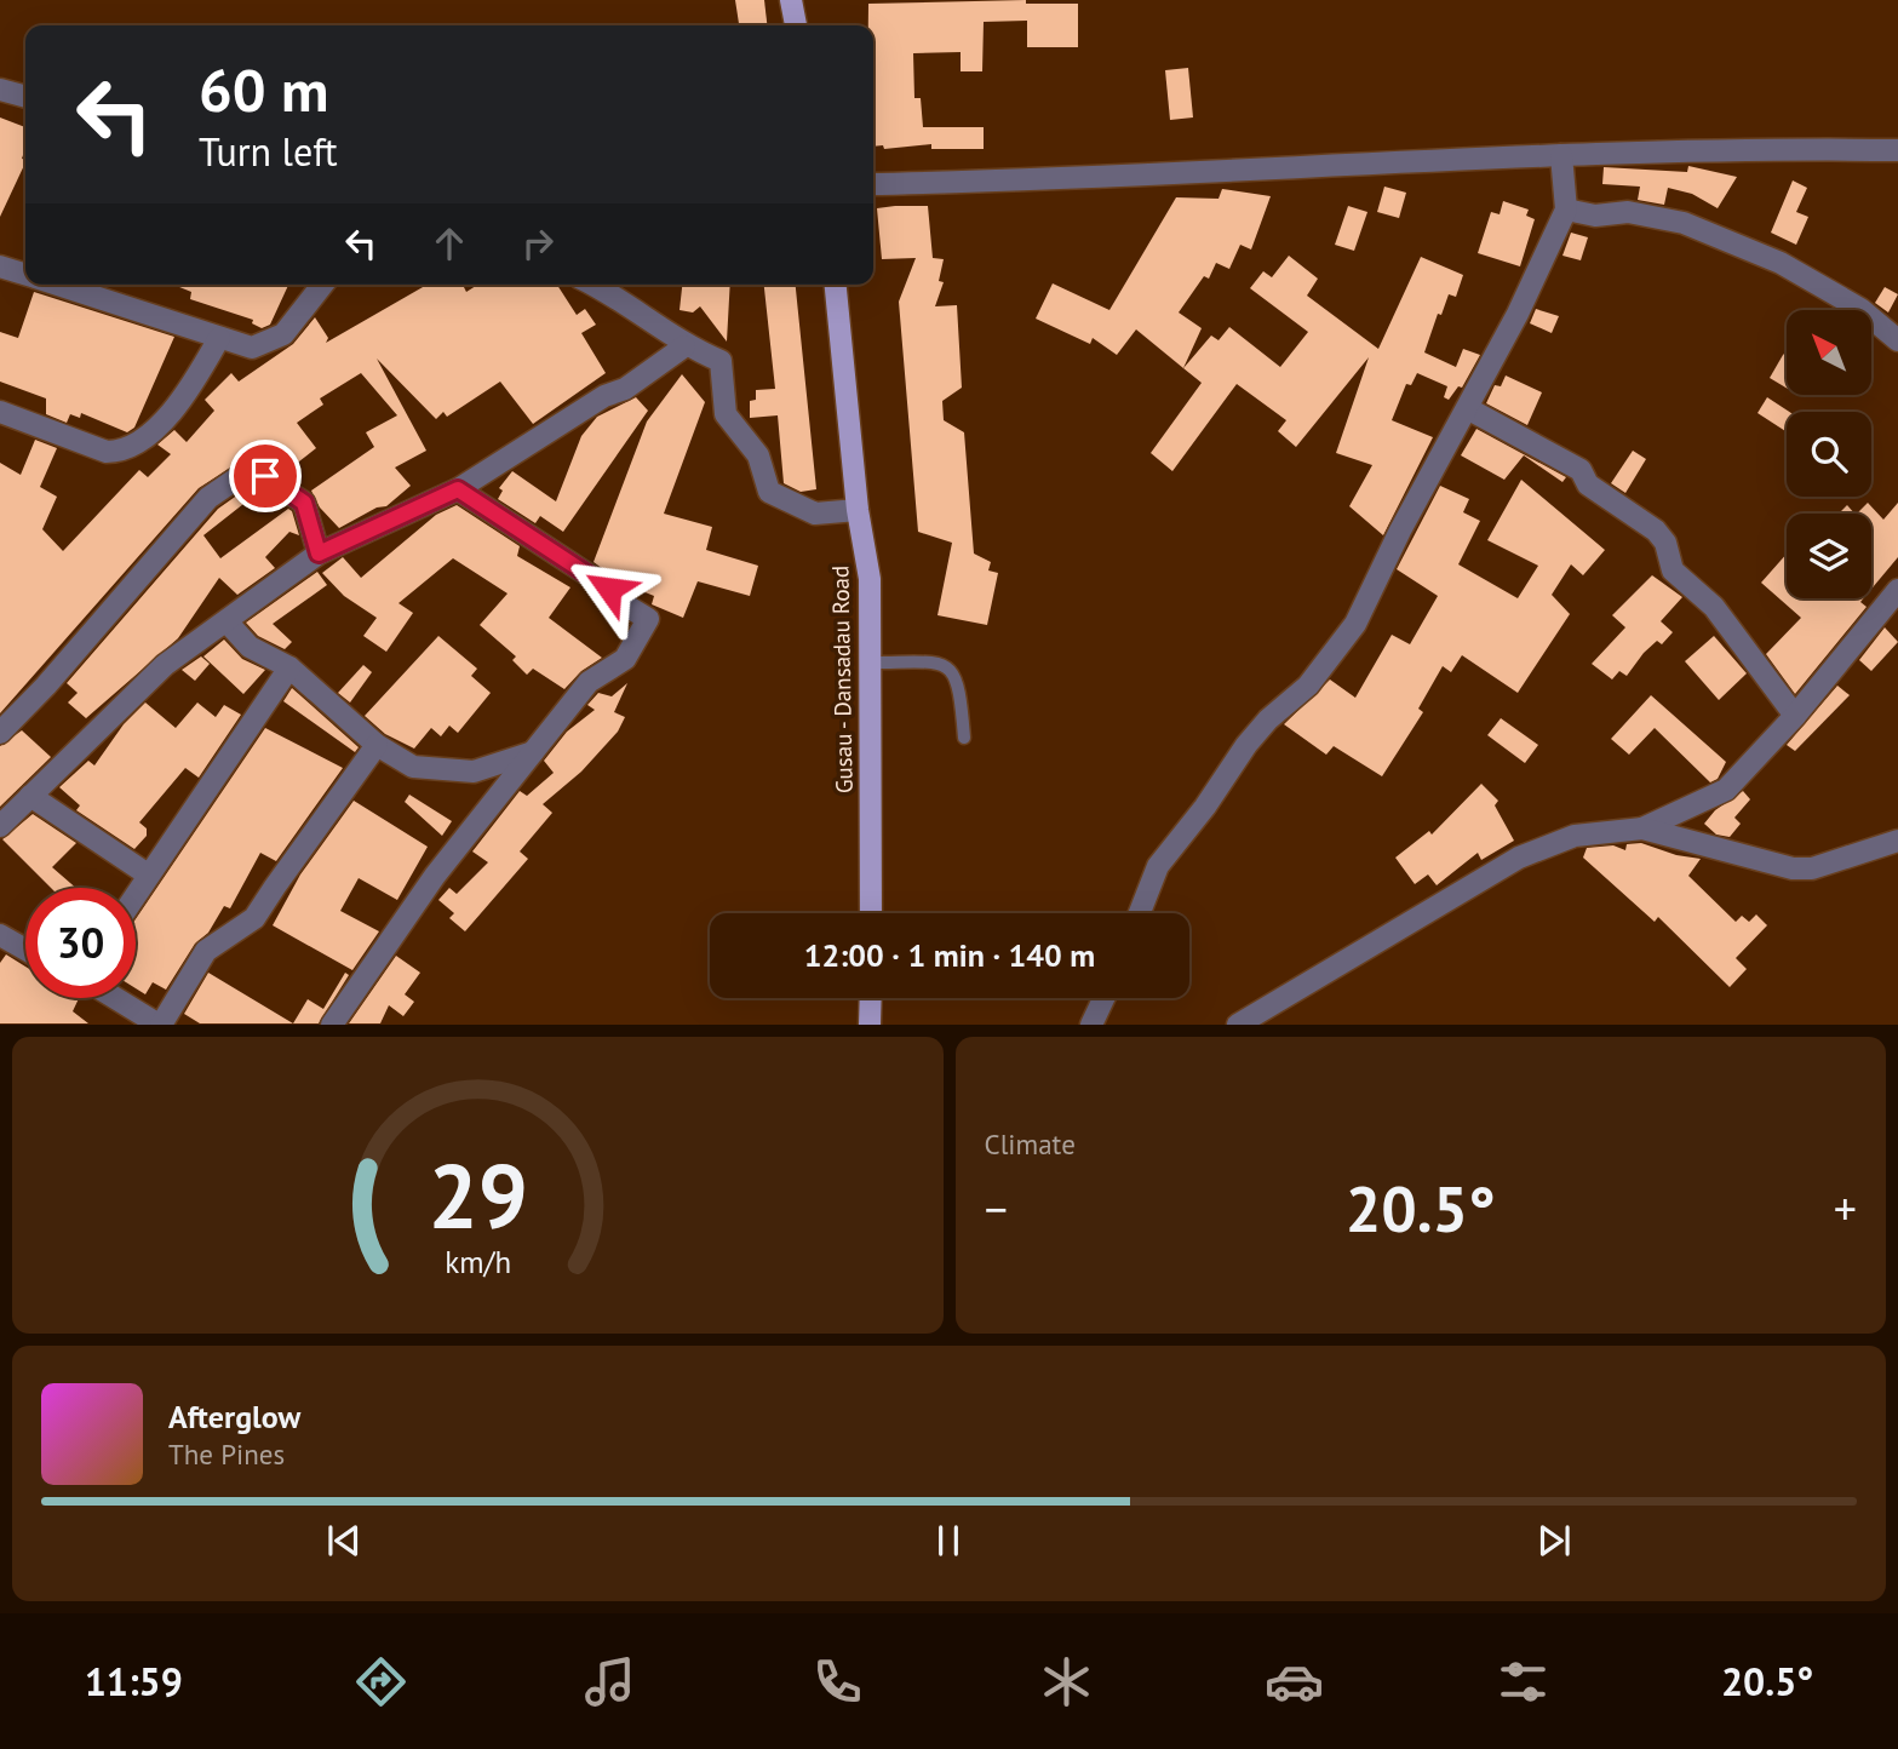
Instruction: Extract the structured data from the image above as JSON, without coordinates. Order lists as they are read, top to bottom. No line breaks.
{"streets":{"main road":["Gusau - Dansadau Road"]},"north":"top left","page":{"turn":["60 m","Turn left"],"limit":"30","trip":"12:00 · 1 min · 140 m","tile":"Climate","heat":["−","20.5°","+"],"song":["Afterglow","The Pines"],"tabs":["11:59","20.5°"],"gauge":["29","km/h"]}}
